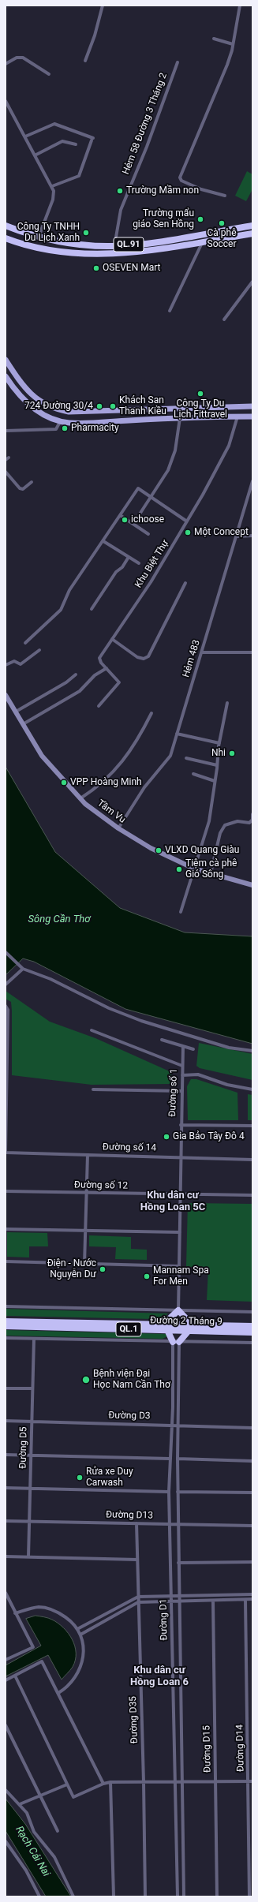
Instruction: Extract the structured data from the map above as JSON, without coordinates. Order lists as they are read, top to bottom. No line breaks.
{"streets":{"highway":["QL.91","Đường 2 Tháng 9","QL.1"],"street":["Hẻm 58 Đường 3 Tháng 2","Khu Biệt Thự","Hẻm 483","Tầm Vu","Đường số 1","Đường số 14","Đường số 12","Đường D3","Đường D5","Đường D13","Đường D1","Đường D35","Đường D14","Đường D15"]},"crossings":[["Hẻm 58 Đường 3 Tháng 2","QL.91"],["Hẻm 483","Tầm Vu"],["Đường số 1","Đường số 14"],["Đường số 1","Đường số 12"],["Đường D3","Đường D5"],["Đường D3","Đường D1"],["Đường D5","Đường D13"],["Đường D13","Đường D1"],["Đường D13","Đường D35"]],"districts":["Khu dân cư Hồng Loan 5C","Khu dân cư Hồng Loan 6"],"water":["Sông Cần Thơ","Rạch Cái Nai"],"places":["Trường Mầm non","Trường mẩu giáo Sen Hồng","Cà phê Soccer","Công Ty TNHH Du Lịch Xanh","OSEVEN Mart","Công Ty Du Lịch Fittravel","724 Đường 30/4","Khách Sạn Thanh Kiều","Pharmacity","ichoose","Một Concept","Nhi","VPP Hoàng Minh","VLXD Quang Giàu","Tiệm cà phê Gió Sông","Gia Bảo Tây Đô 4","Điện - Nước Nguyễn Dư","Mannam Spa For Men","Bệnh viện Đại Học Nam Cần Thơ","Rửa xe Duy Carwash"]}
